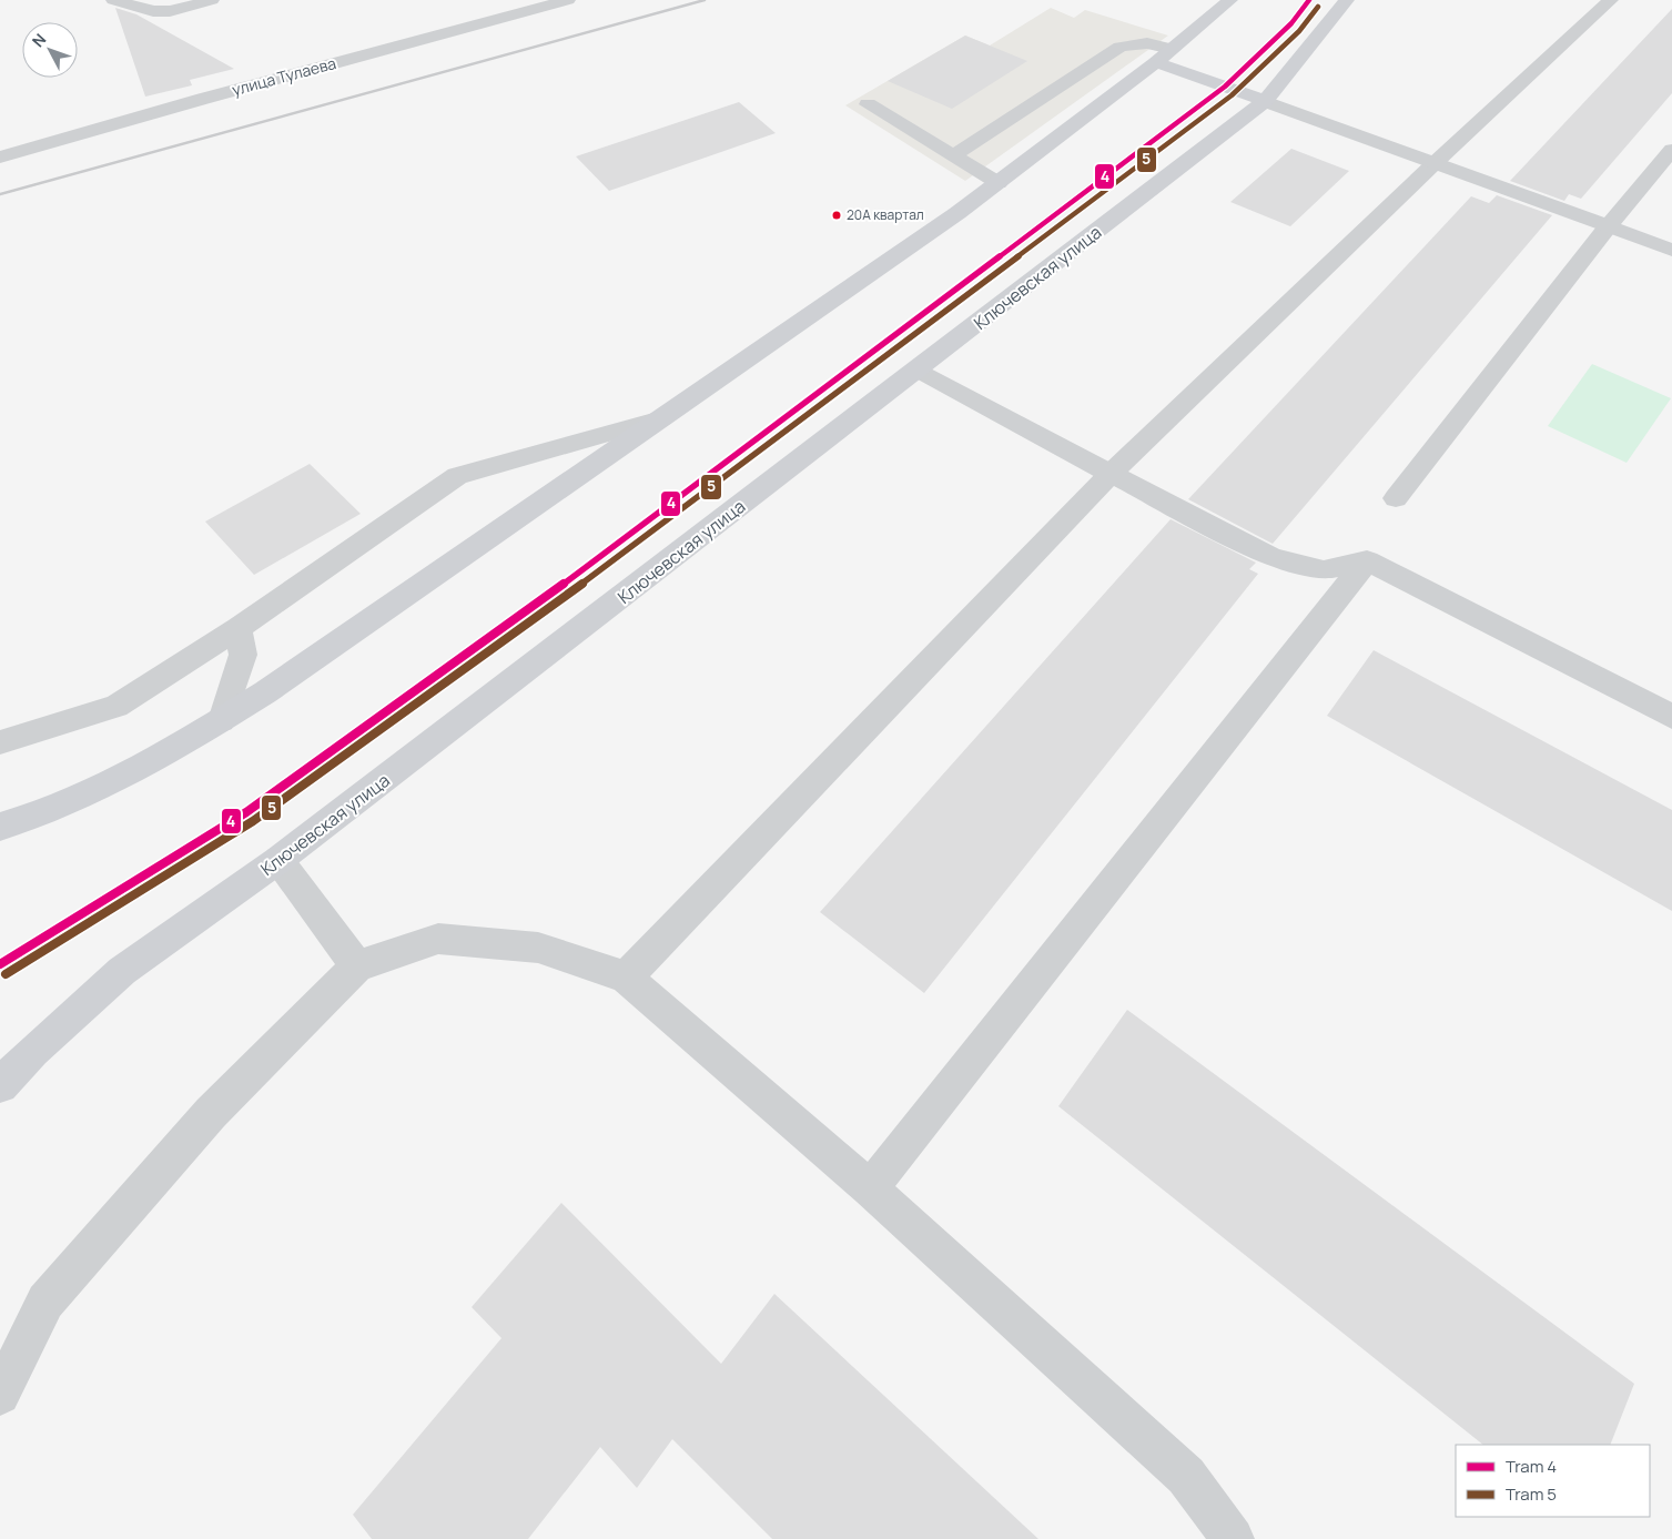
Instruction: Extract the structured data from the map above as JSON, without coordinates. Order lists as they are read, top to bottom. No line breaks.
{"streets":{"main road":["Ключевская улица"],"street":["улица Тулаева"]},"places":["20А квартал"],"lines":["tram line 4","tram line 5"],"legend":["Tram 4","Tram 5"],"north":"top left"}
